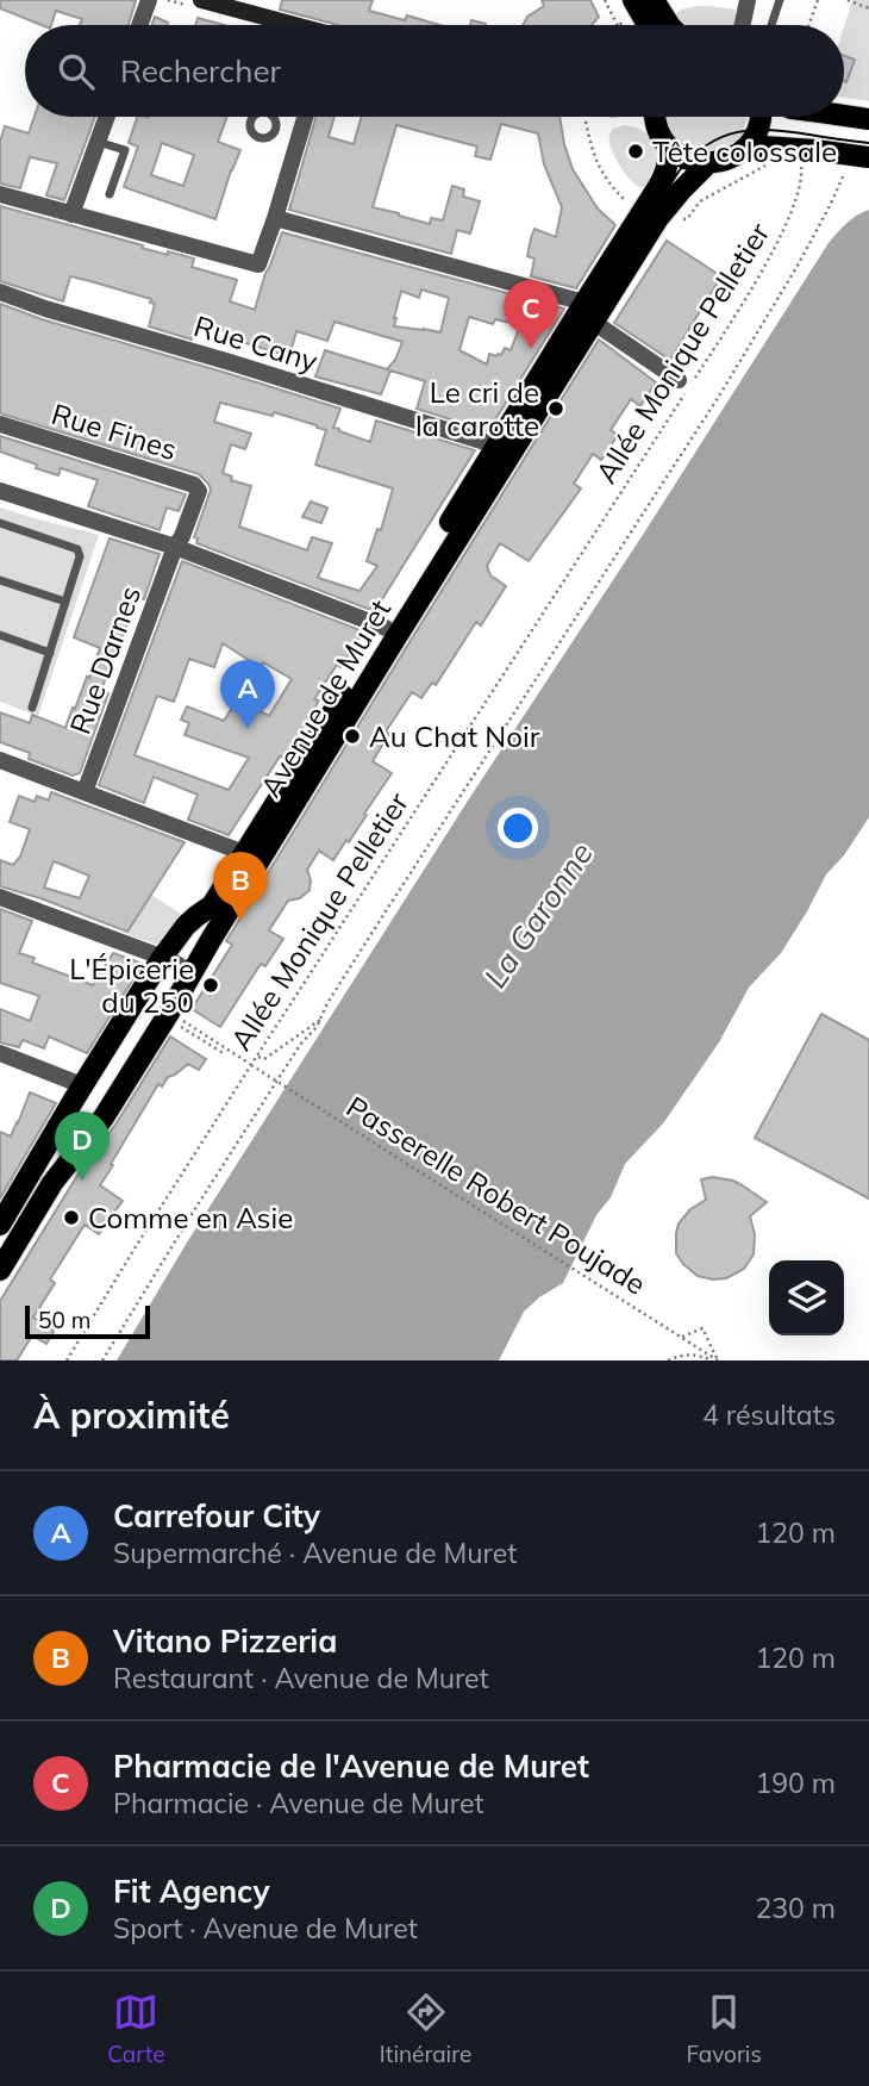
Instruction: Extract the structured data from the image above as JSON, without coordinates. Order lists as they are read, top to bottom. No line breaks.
{"streets":{"main road":["Avenue de Muret"],"street":["Rue Cany","Rue Fines","Rue Darnes"],"path":["Allée Monique Pelletier","Passerelle Robert Poujade"]},"crossings":[["Rue Cany","Avenue de Muret"],["Allée Monique Pelletier","Passerelle Robert Poujade"],["Rue Fines","Rue Darnes"]],"water":["La Garonne"],"places":["Tête colossale","Le cri de la carotte","Au Chat Noir","L'Épicerie du 250","Comme en Asie"],"scale_bar":"50 m","page":{"search":"Rechercher","pins":["C","A","B","D"],"scale":"50 m","heading":["À proximité","4 résultats"],"list":[{"mark":"A","name":"Carrefour City","note":"Supermarché · Avenue de Muret","value":"120 m"},{"mark":"B","name":"Vitano Pizzeria","note":"Restaurant · Avenue de Muret","value":"120 m"},{"mark":"C","name":"Pharmacie de l'Avenue de Muret","note":"Pharmacie · Avenue de Muret","value":"190 m"},{"mark":"D","name":"Fit Agency","note":"Sport · Avenue de Muret","value":"230 m"}],"nav":["Carte","Itinéraire","Favoris"]}}
